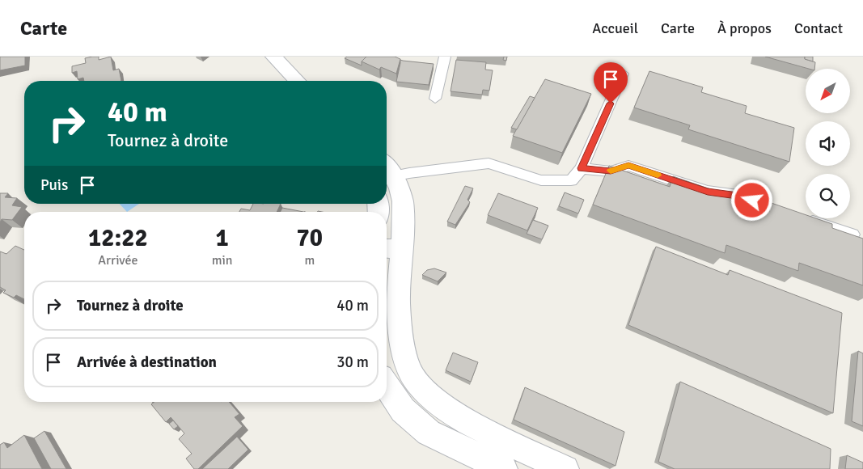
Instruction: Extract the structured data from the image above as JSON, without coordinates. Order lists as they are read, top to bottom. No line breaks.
{"north":"bottom left","page":{"header":"Carte","nav":["Accueil","Carte","À propos","Contact"],"turn":["40 m","Tournez à droite"],"then":"Puis","eta":["12:22","Arrivée","1","min","70","m"],"list":[{"name":"Tournez à droite","value":"40 m"},{"name":"Arrivée à destination","value":"30 m"}]}}
